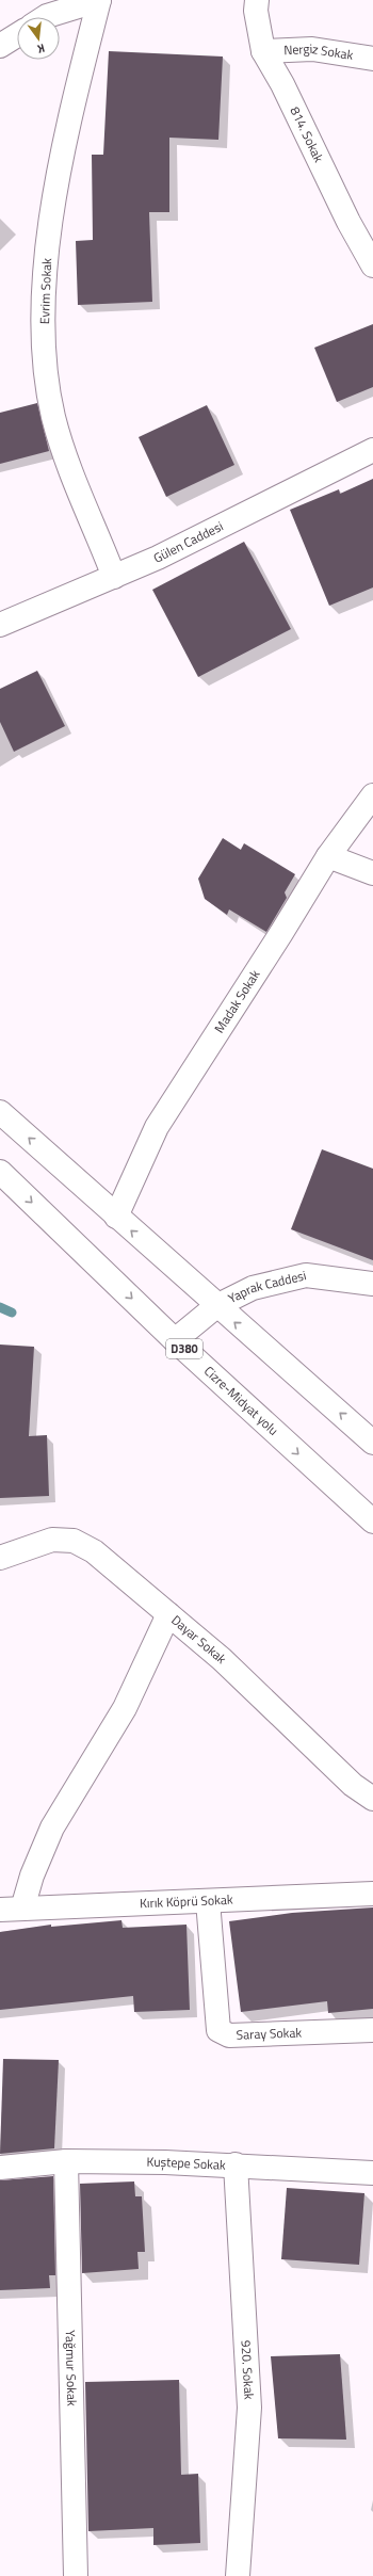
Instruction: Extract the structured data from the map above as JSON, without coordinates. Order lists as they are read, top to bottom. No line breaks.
{"streets":{"main road":["Nergiz Sokak","814. Sokak","Evrim Sokak","Gülen Caddesi","Madak Sokak","Yaprak Caddesi","D380","Cizre-Midyat yolu","Dayar Sokak","Kırık Köprü Sokak","Saray Sokak","Kuştepe Sokak","Yağmur Sokak","920. Sokak"]},"crossings":[["Nergiz Sokak","814. Sokak"],["Evrim Sokak","Gülen Caddesi"],["Yaprak Caddesi","Cizre-Midyat yolu"],["Kırık Köprü Sokak","Saray Sokak"],["Kuştepe Sokak","Yağmur Sokak"],["Kuştepe Sokak","920. Sokak"]],"north":"bottom"}
